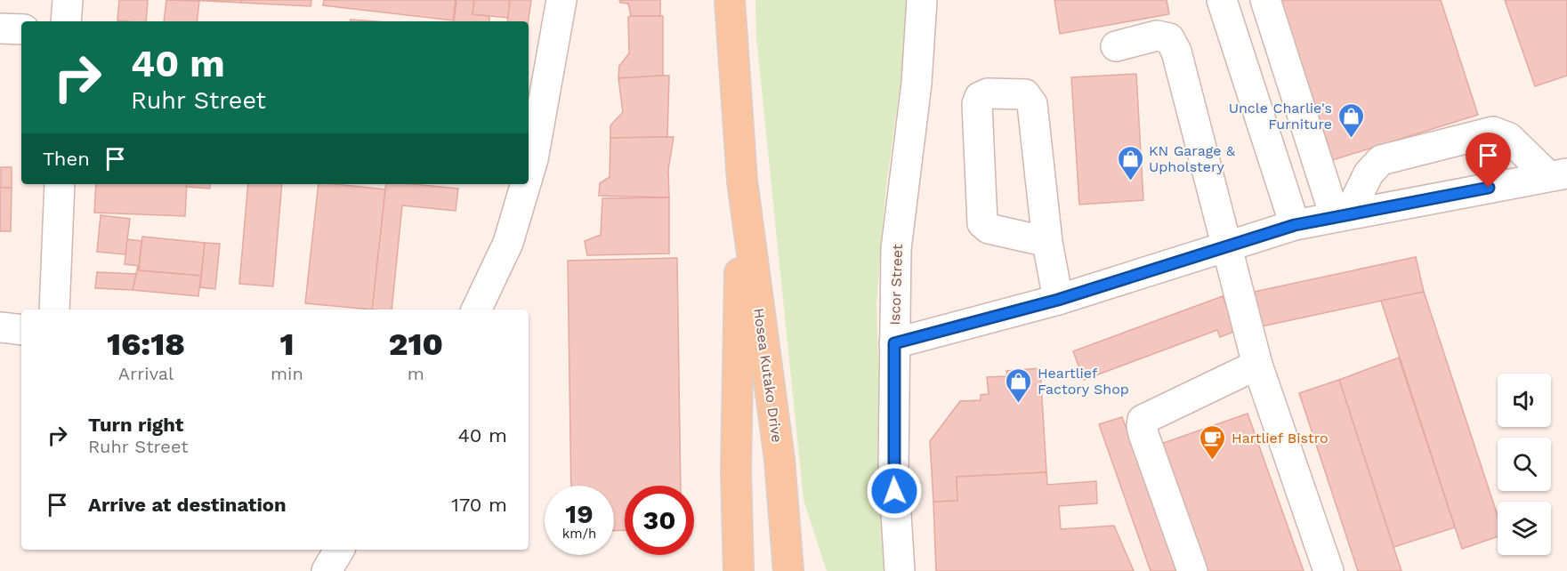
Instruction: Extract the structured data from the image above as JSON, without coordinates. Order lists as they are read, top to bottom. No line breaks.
{"streets":{"main road":["Hosea Kutako Drive"],"street":["Iscor Street"]},"places":{"shop":["Uncle Charlie's Furniture","KN Garage & Upholstery","Heartlief Factory Shop"],"cafe":["Hartlief Bistro"]},"page":{"turn":["40 m","Ruhr Street"],"then":"Then","eta":["16:18","Arrival","1","min","210","m"],"list":[{"name":"Turn right","note":"Ruhr Street","value":"40 m"},{"name":"Arrive at destination","value":"170 m"}],"speed":"19 km/h","limit":"30"}}
